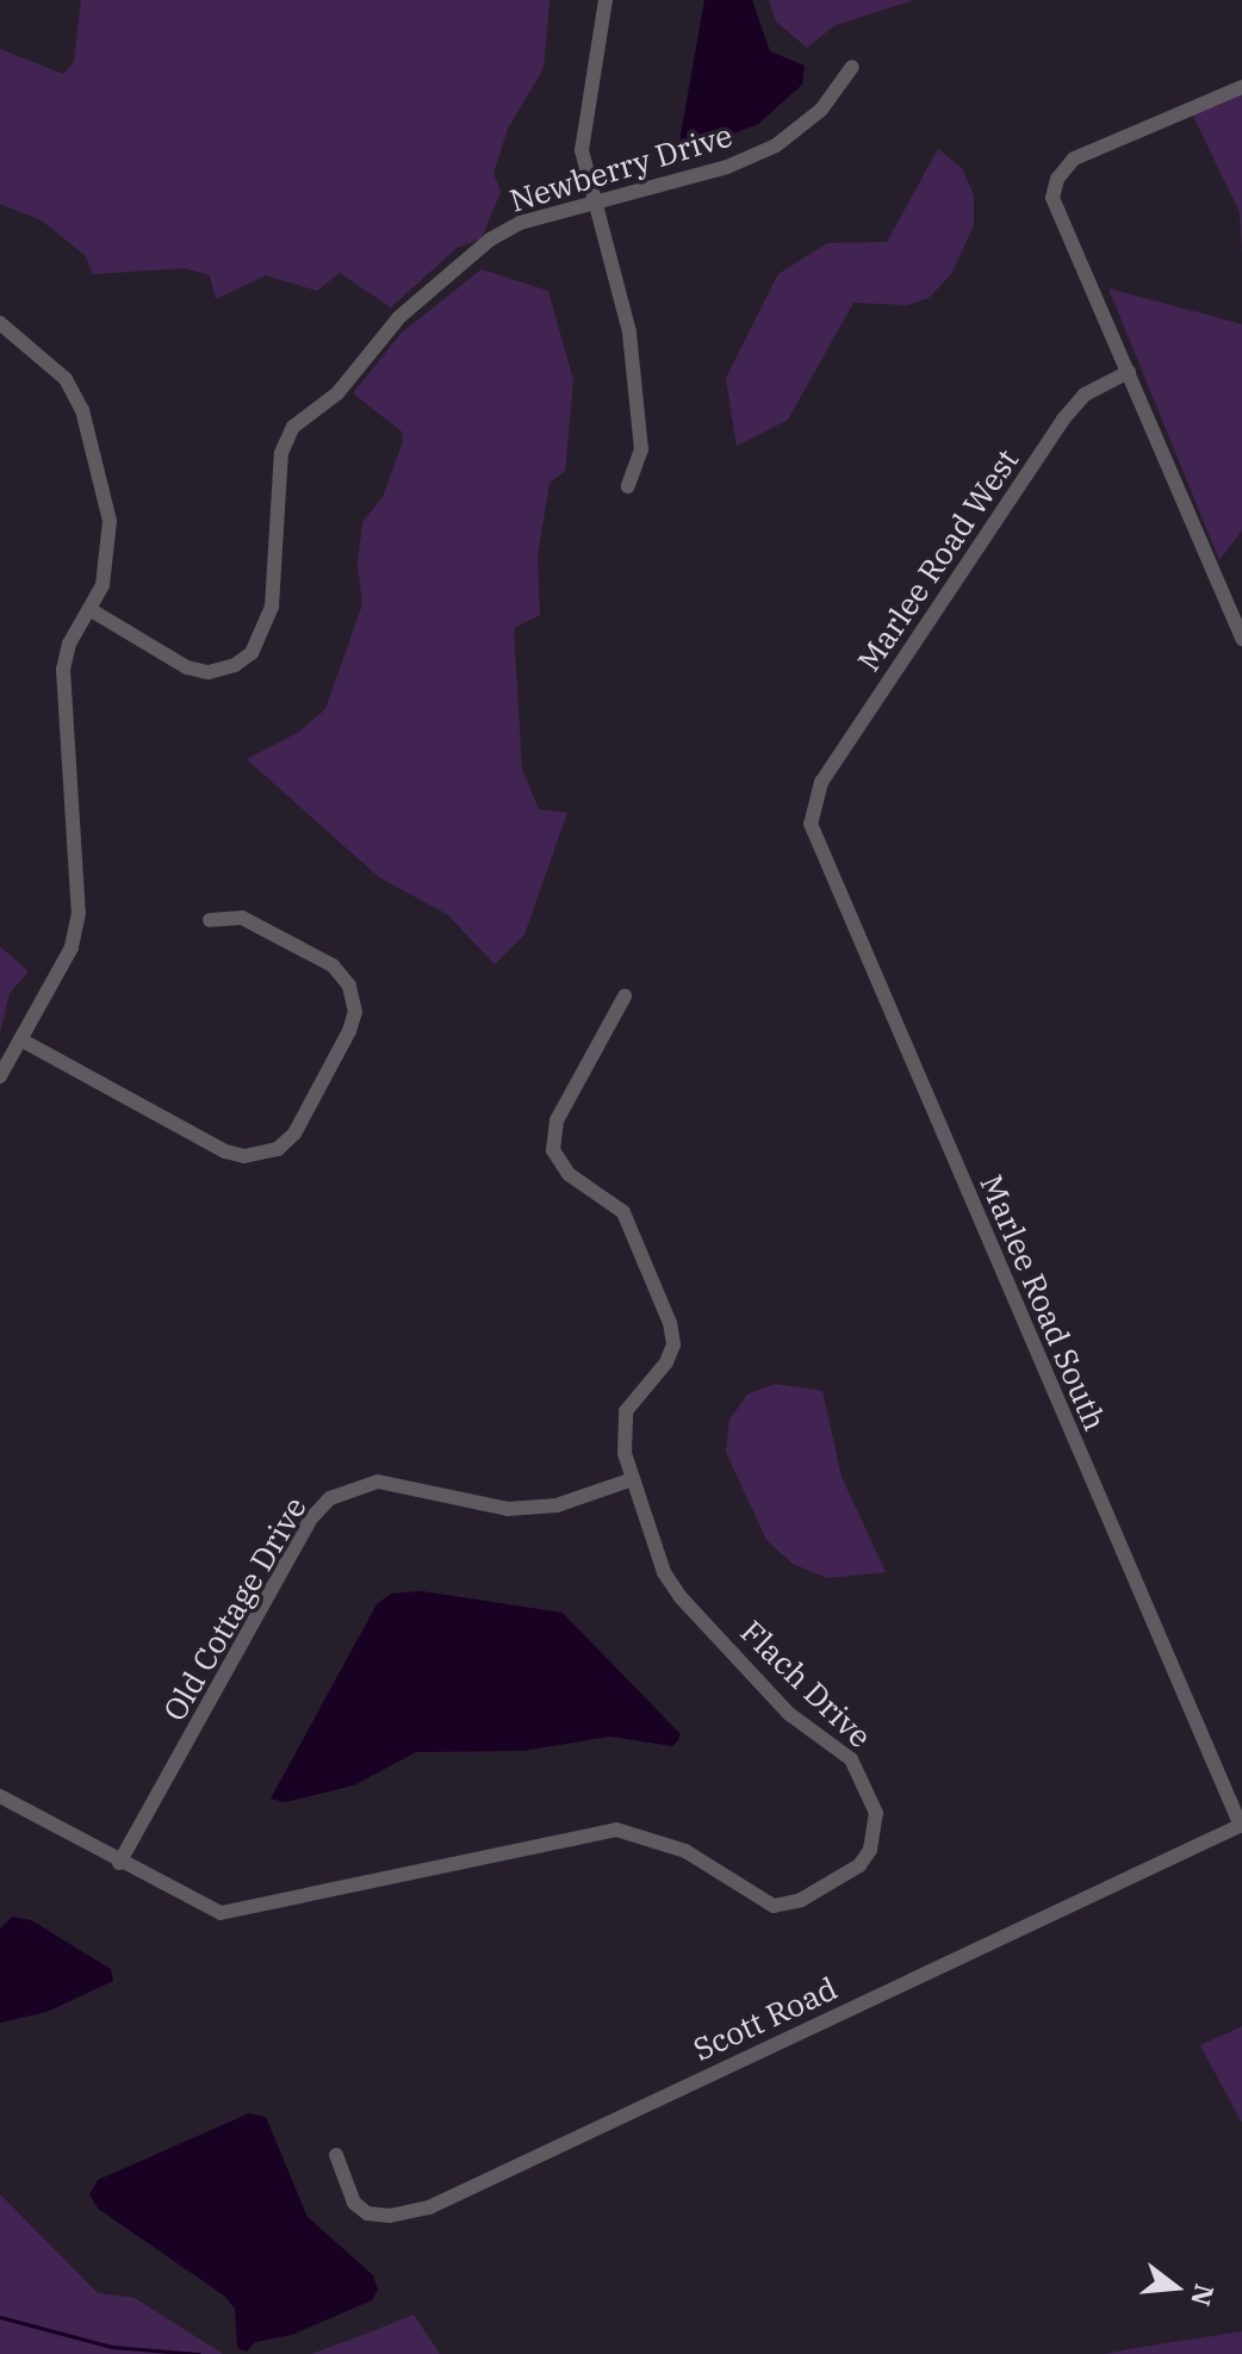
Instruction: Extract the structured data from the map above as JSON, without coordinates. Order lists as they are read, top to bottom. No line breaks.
{"streets":{"street":["Newberry Drive","Marlee Road West","Marlee Road South","Old Cottage Drive","Flach Drive","Scott Road"]},"crossings":[["Marlee Road West","Marlee Road South"],["Marlee Road South","Scott Road"],["Old Cottage Drive","Flach Drive"]],"north":"right"}
